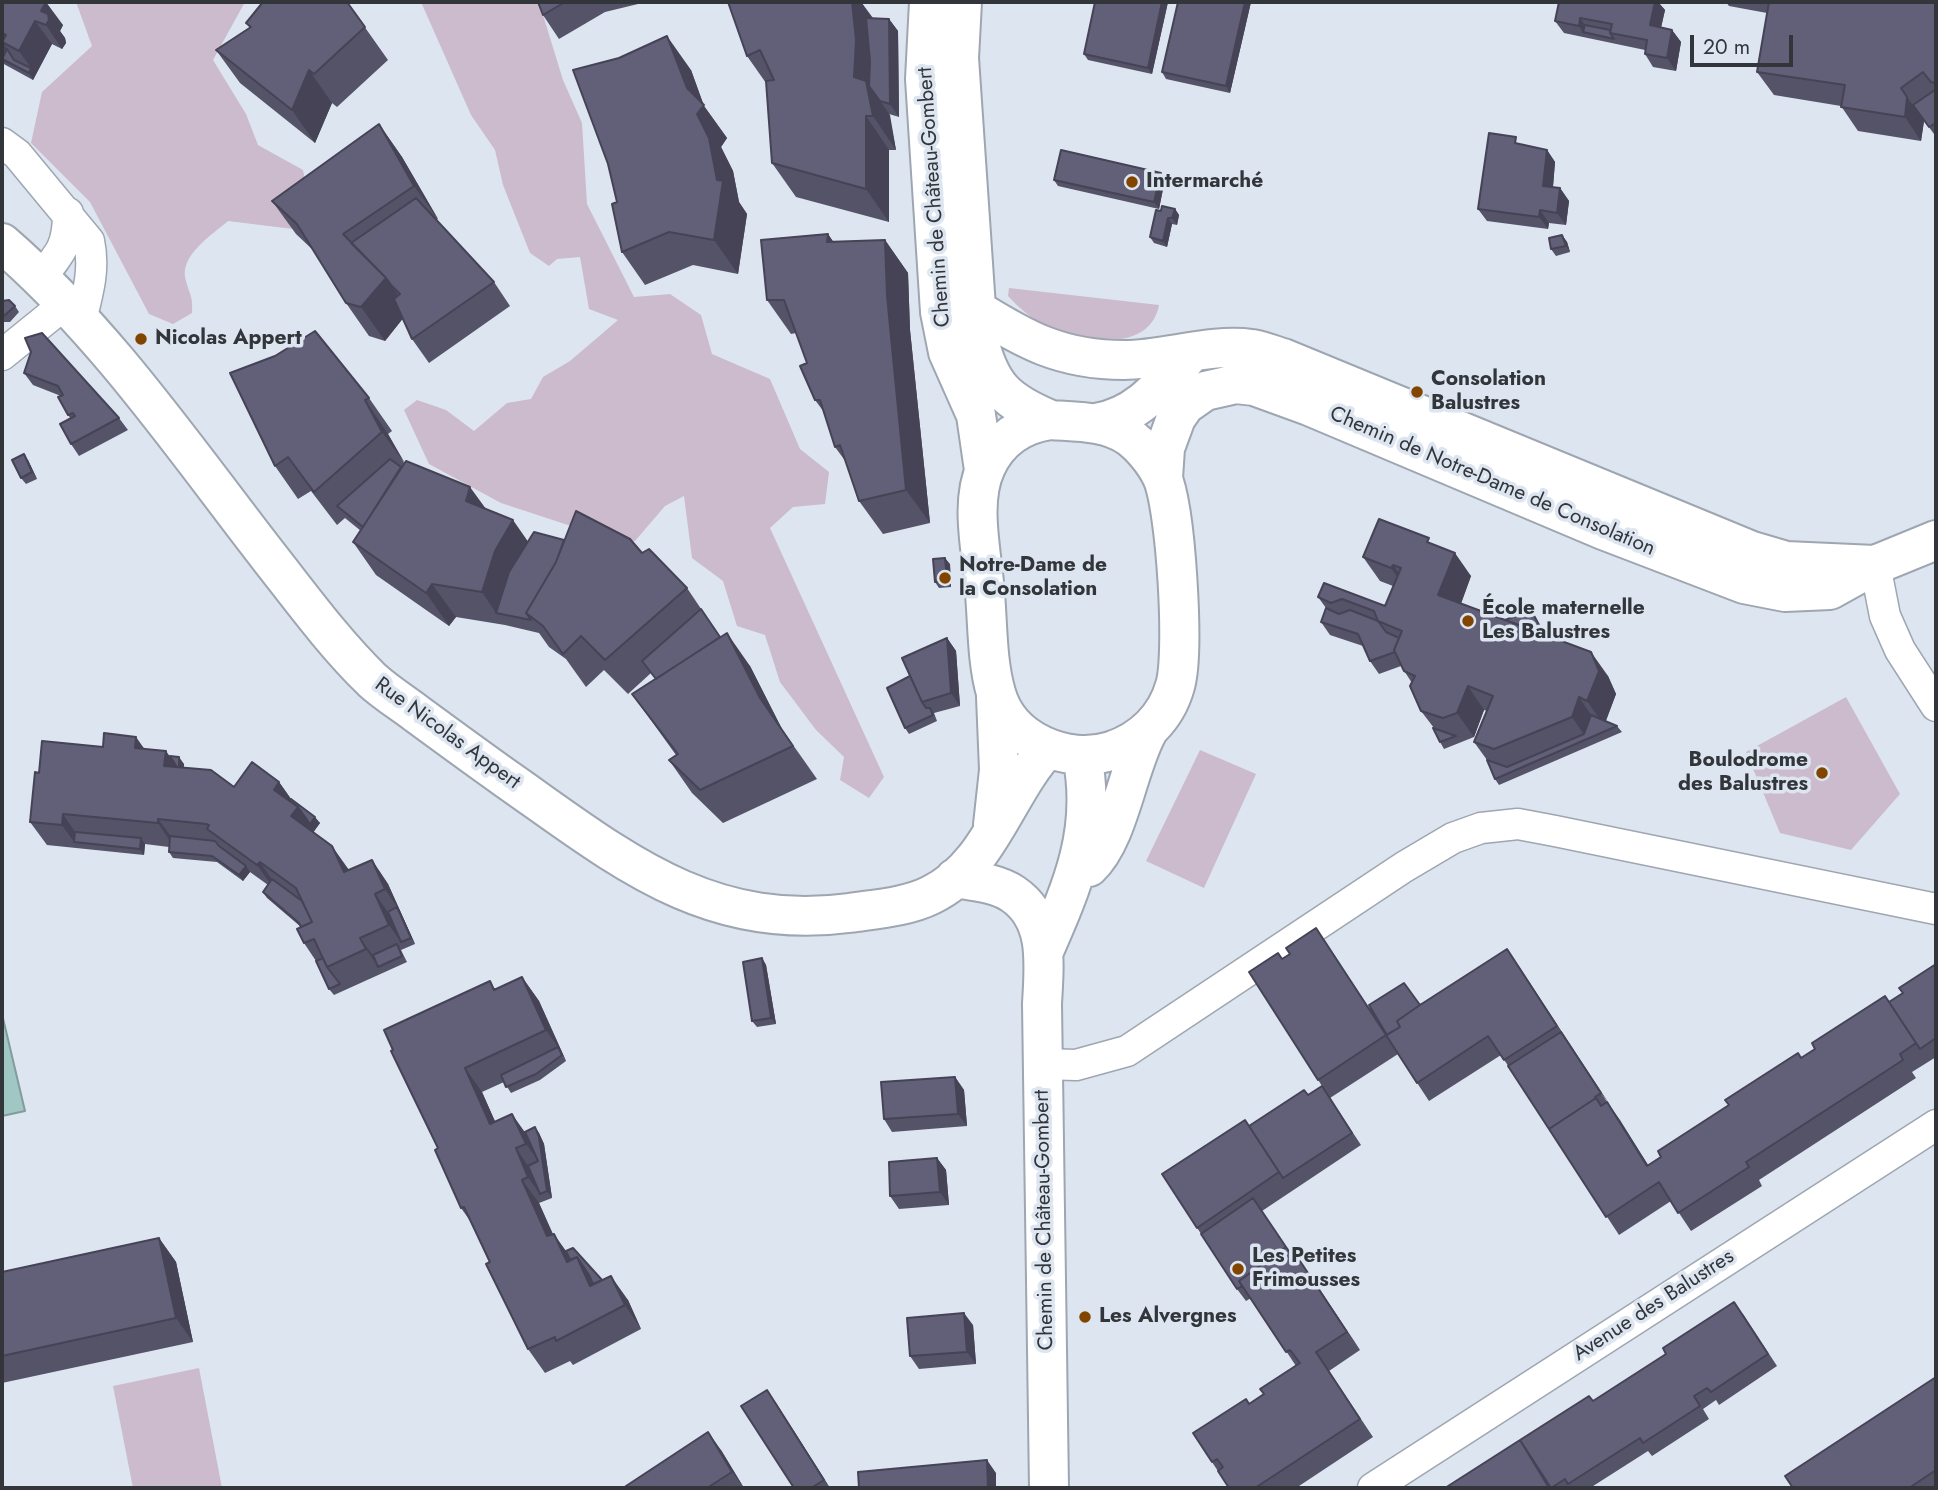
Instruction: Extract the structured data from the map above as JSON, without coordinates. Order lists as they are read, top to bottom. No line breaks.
{"streets":{"street":["Chemin de Château-Gombert","Chemin de Notre-Dame de Consolation","Rue Nicolas Appert","Avenue des Balustres"]},"crossings":[["Chemin de Château-Gombert","Chemin de Notre-Dame de Consolation"],["Chemin de Château-Gombert","Rue Nicolas Appert"]],"places":["Intermarché","Nicolas Appert","Consolation Balustres","Notre-Dame de la Consolation","École maternelle Les Balustres","Boulodrome des Balustres","Les Petites Frimousses","Les Alvergnes"],"scale_bar":"20 m"}
